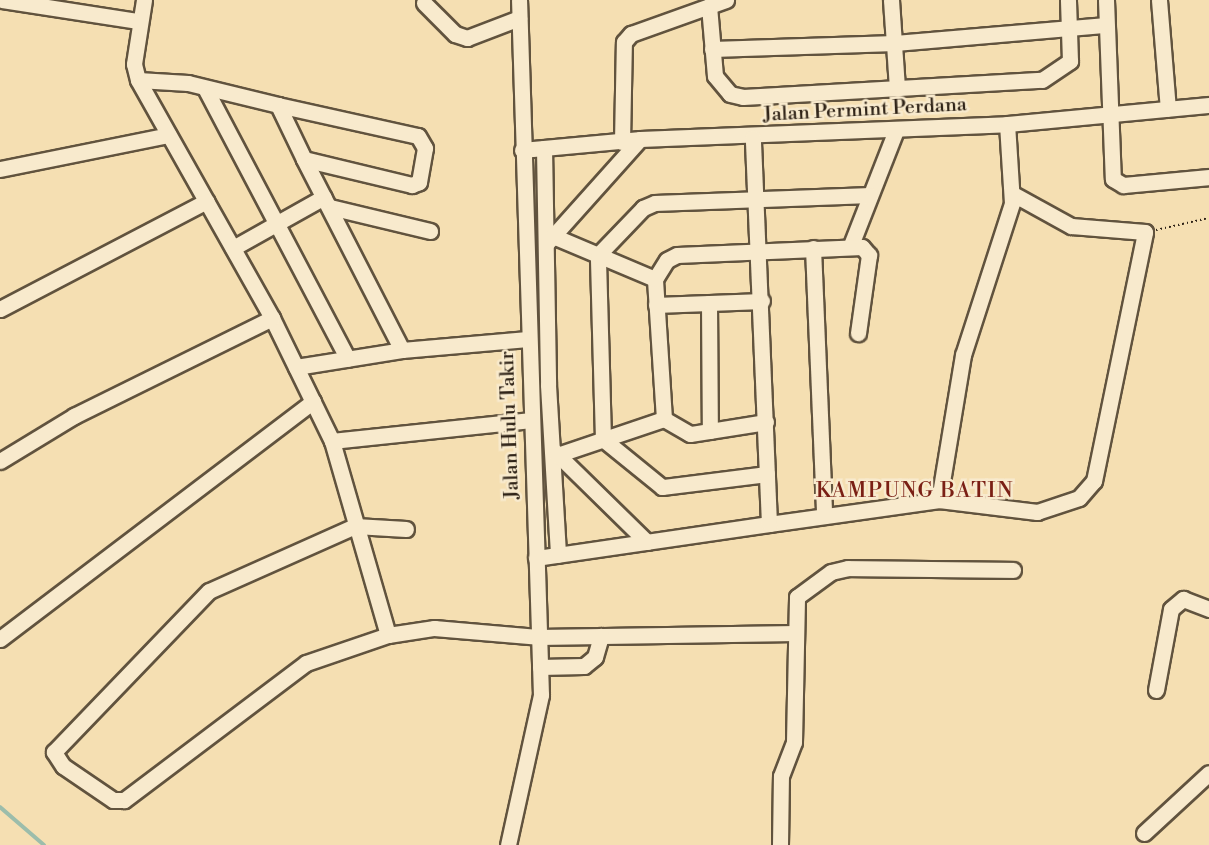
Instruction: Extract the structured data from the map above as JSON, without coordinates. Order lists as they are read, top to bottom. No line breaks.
{"streets":{"street":["Jalan Permint Perdana","Jalan Hulu Takir"]},"crossings":[["Jalan Permint Perdana","Jalan Hulu Takir"]],"districts":["KAMPUNG BATIN"]}
